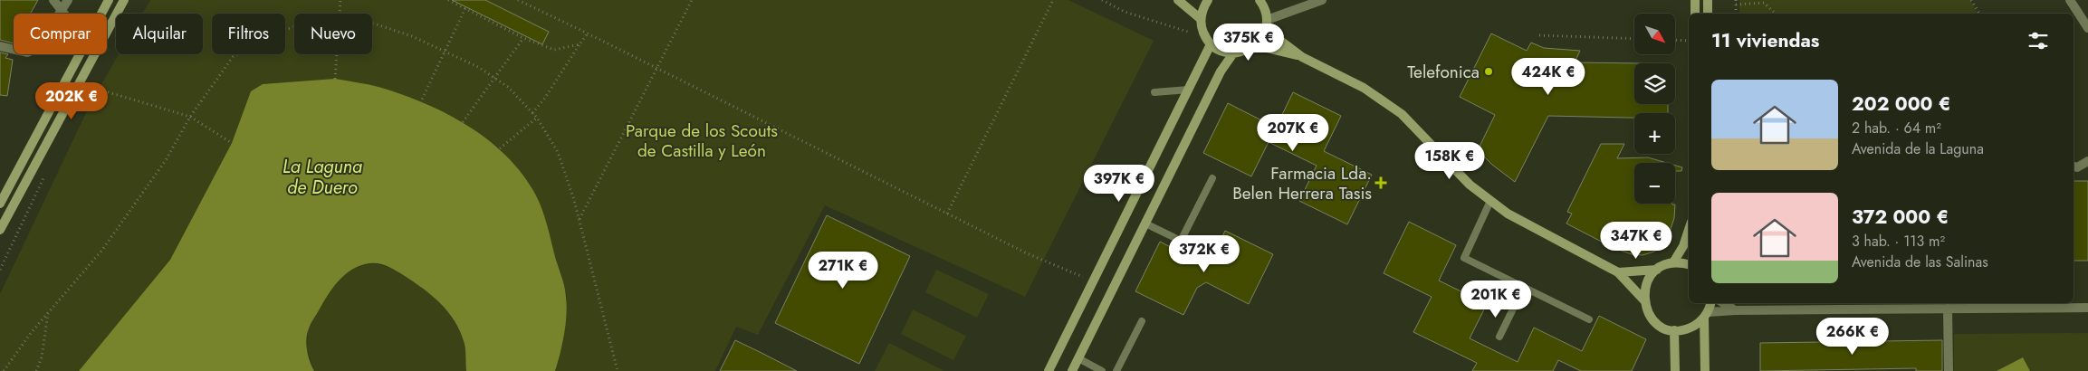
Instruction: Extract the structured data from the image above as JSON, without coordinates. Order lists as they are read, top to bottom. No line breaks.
{"water":["La Laguna de Duero"],"parks":["Parque de los Scouts de Castilla y León"],"places":{"other":["Telefonica"],"health":["Farmacia Lda. Belen Herrera Tasis"]},"north":"bottom right","page":{"map_buttons":["+","−"],"chip":["Comprar","Alquilar","Filtros","Nuevo"],"heading":"11 viviendas","price":["375K €","424K €","202K €","207K €","158K €","397K €","347K €","372K €","271K €","201K €","266K €"],"list":[{"name":"202 000 €","note":"2 hab. · 64 m² · Avenida de la Laguna"},{"name":"372 000 €","note":"3 hab. · 113 m² · Avenida de las Salinas"}]}}
